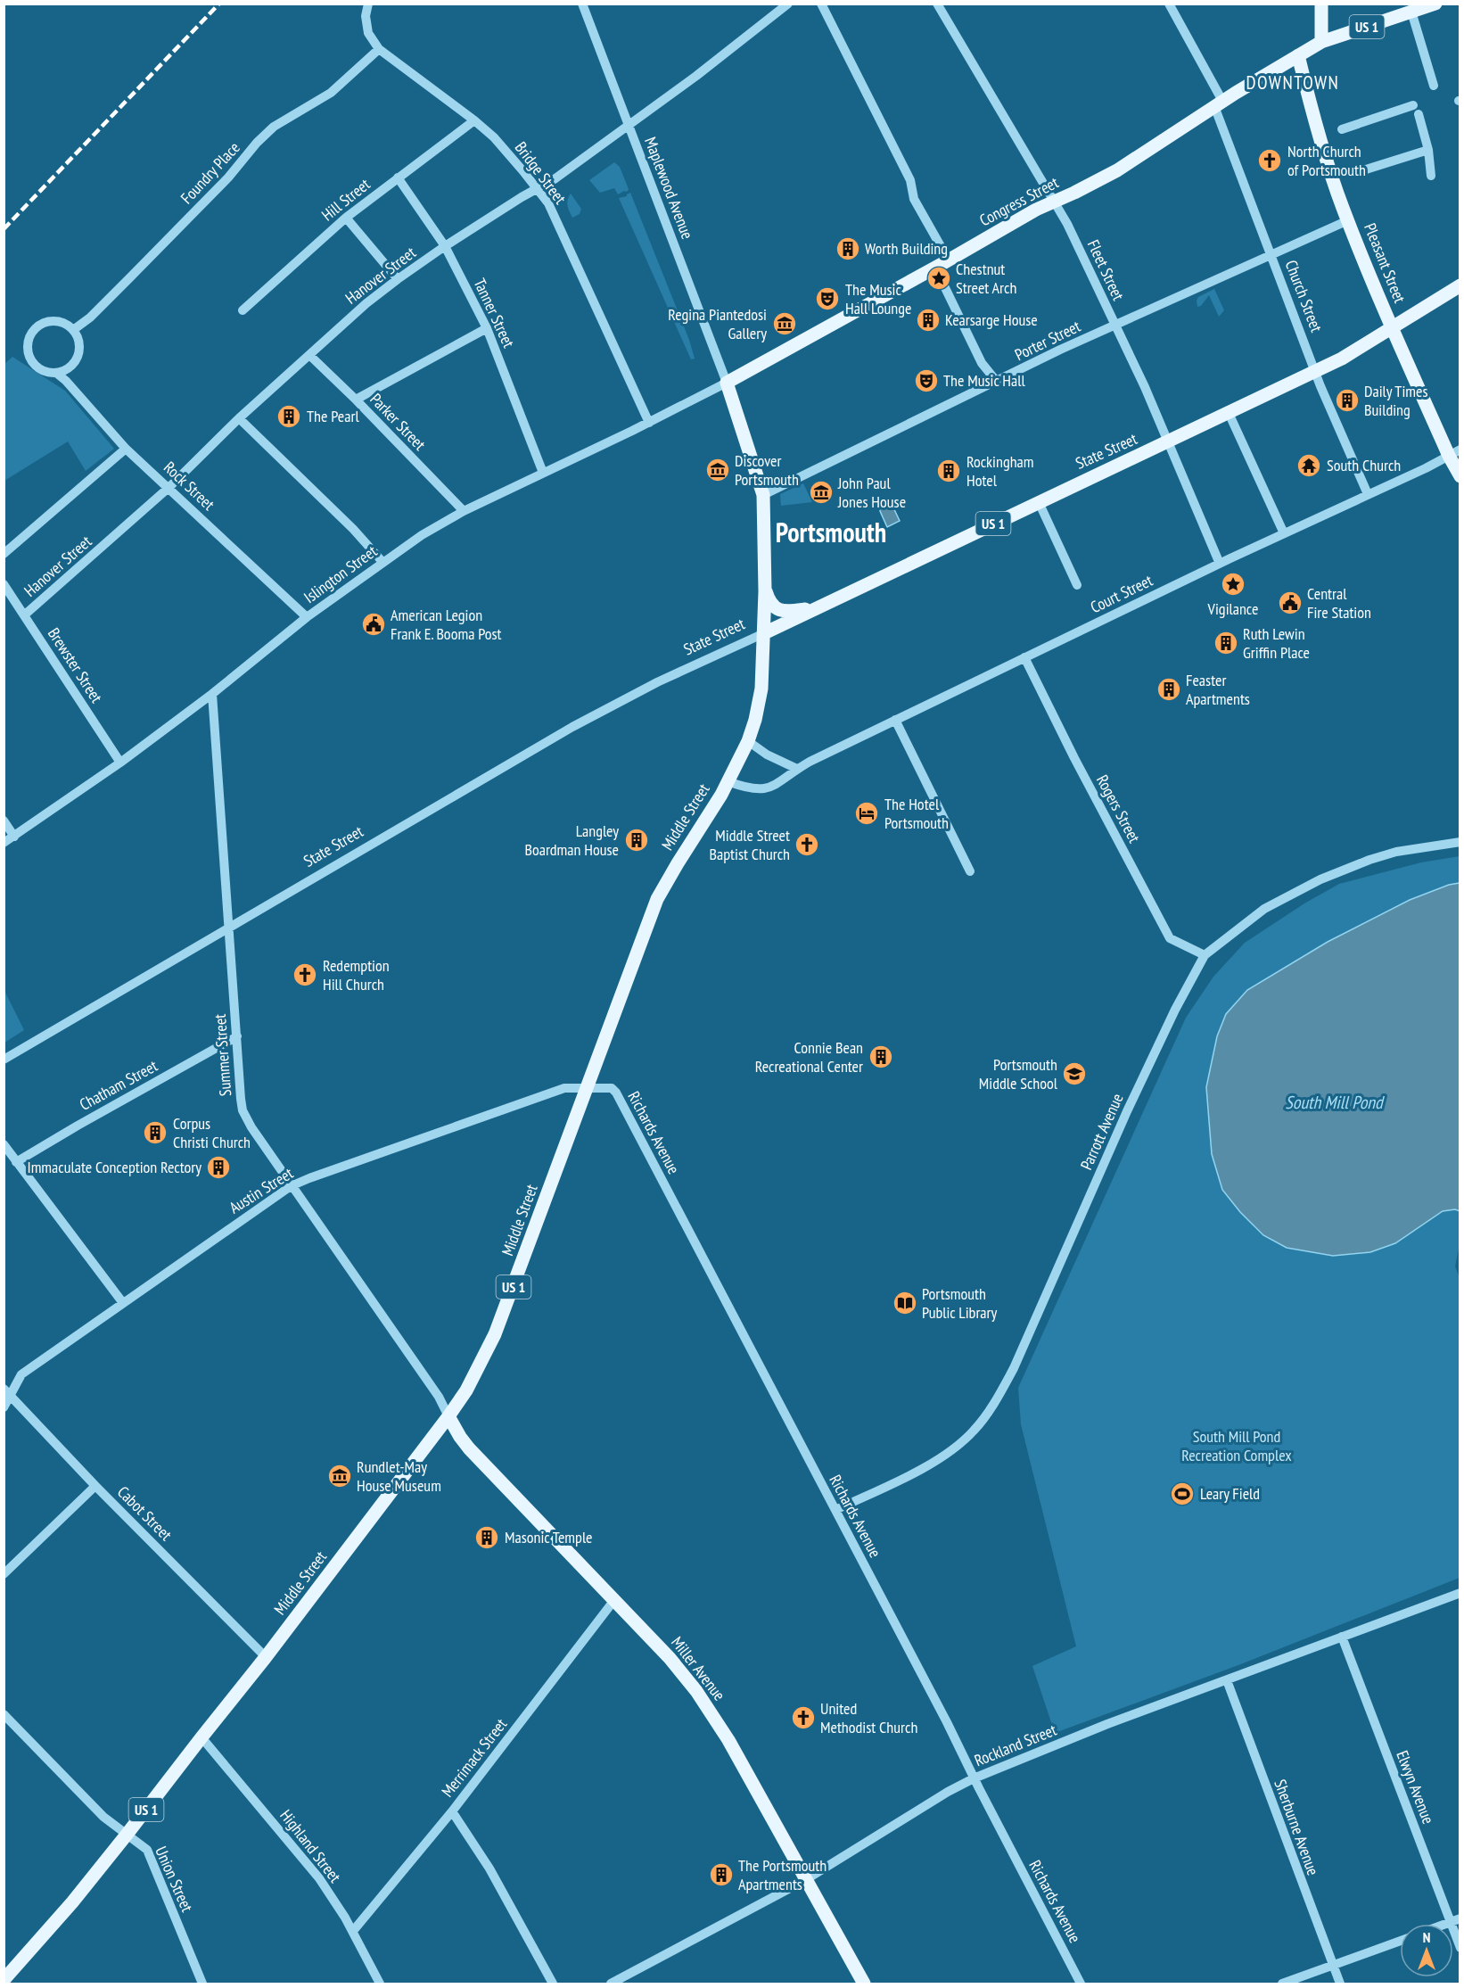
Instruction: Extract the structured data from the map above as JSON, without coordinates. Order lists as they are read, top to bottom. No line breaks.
{"streets":{"main road":["US 1","Congress Street","Pleasant Street","State Street","Middle Street","Miller Avenue"],"street":["Foundry Place","Bridge Street","Maplewood Avenue","Hill Street","Fleet Street","Hanover Street","Church Street","Tanner Street","Porter Street","Parker Street","Rock Street","Islington Street","Court Street","Brewster Street","Rogers Street","Summer Street","Chatham Street","Parrott Avenue","Richards Avenue","Austin Street","Cabot Street","Rockland Street","Merrimack Street","Elwyn Avenue","Sherburne Avenue","Highland Street","Union Street"]},"crossings":[["US 1","Congress Street"],["Foundry Place","Bridge Street"],["Foundry Place","Rock Street"],["Bridge Street","Hill Street"],["Bridge Street","Hanover Street"],["Bridge Street","Islington Street"],["Maplewood Avenue","Congress Street"],["Maplewood Avenue","Hanover Street"],["Maplewood Avenue","Islington Street"],["Maplewood Avenue","Middle Street"],["Hill Street","Tanner Street"],["Congress Street","Pleasant Street"],["Congress Street","Fleet Street"],["Congress Street","Church Street"],["Congress Street","Islington Street"],["Congress Street","Middle Street"],["Pleasant Street","Porter Street"],["Pleasant Street","State Street"],["Pleasant Street","Court Street"],["Fleet Street","Porter Street"],["Fleet Street","State Street"],["Fleet Street","Court Street"],["Hanover Street","Tanner Street"],["Hanover Street","Parker Street"],["Hanover Street","Rock Street"],["Hanover Street","Brewster Street"],["Church Street","Porter Street"],["Church Street","State Street"],["Church Street","Court Street"],["Tanner Street","Islington Street"],["Porter Street","Middle Street"],["Parker Street","Islington Street"],["State Street","Middle Street"],["State Street","Summer Street"],["Rock Street","Islington Street"],["Islington Street","Brewster Street"],["Islington Street","Middle Street"],["Islington Street","Summer Street"],["Court Street","Rogers Street"],["Court Street","Middle Street"],["Rogers Street","Parrott Avenue"],["Middle Street","Summer Street"],["Middle Street","Richards Avenue"],["Middle Street","Austin Street"],["Middle Street","Cabot Street"],["Middle Street","Miller Avenue"],["Middle Street","Highland Street"],["Middle Street","Union Street"],["Summer Street","Chatham Street"],["Summer Street","Austin Street"],["Summer Street","Miller Avenue"],["Parrott Avenue","Richards Avenue"],["Richards Avenue","Austin Street"],["Richards Avenue","Rockland Street"],["Austin Street","Cabot Street"],["Miller Avenue","Rockland Street"],["Miller Avenue","Merrimack Street"],["Rockland Street","Elwyn Avenue"],["Rockland Street","Sherburne Avenue"],["Merrimack Street","Highland Street"]],"districts":["DOWNTOWN","Portsmouth"],"water":["South Mill Pond"],"parks":["South Mill Pond Recreation Complex"],"places":{"church":["North Church of Portsmouth","Middle Street Baptist Church","Redemption Hill Church","United Methodist Church"],"building":["Worth Building","Kearsarge House","Daily Times Building","The Pearl","Rockingham Hotel","Ruth Lewin Griffin Place","Feaster Apartments","Langley Boardman House","Connie Bean Recreational Center","Corpus Christi Church","Immaculate Conception Rectory","Masonic Temple","The Portsmouth Apartments"],"place":["Chestnut Street Arch","Vigilance"],"theatre":["The Music Hall Lounge","The Music Hall"],"museum":["Regina Piantedosi Gallery","Discover Portsmouth","John Paul Jones House","Rundlet-May House Museum"],"temple":["South Church"],"public building":["Central Fire Station","American Legion Frank E. Booma Post"],"hotel":["The Hotel Portsmouth"],"school or university":["Portsmouth Middle School"],"library":["Portsmouth Public Library"],"sports":["Leary Field"]},"north":"top"}
